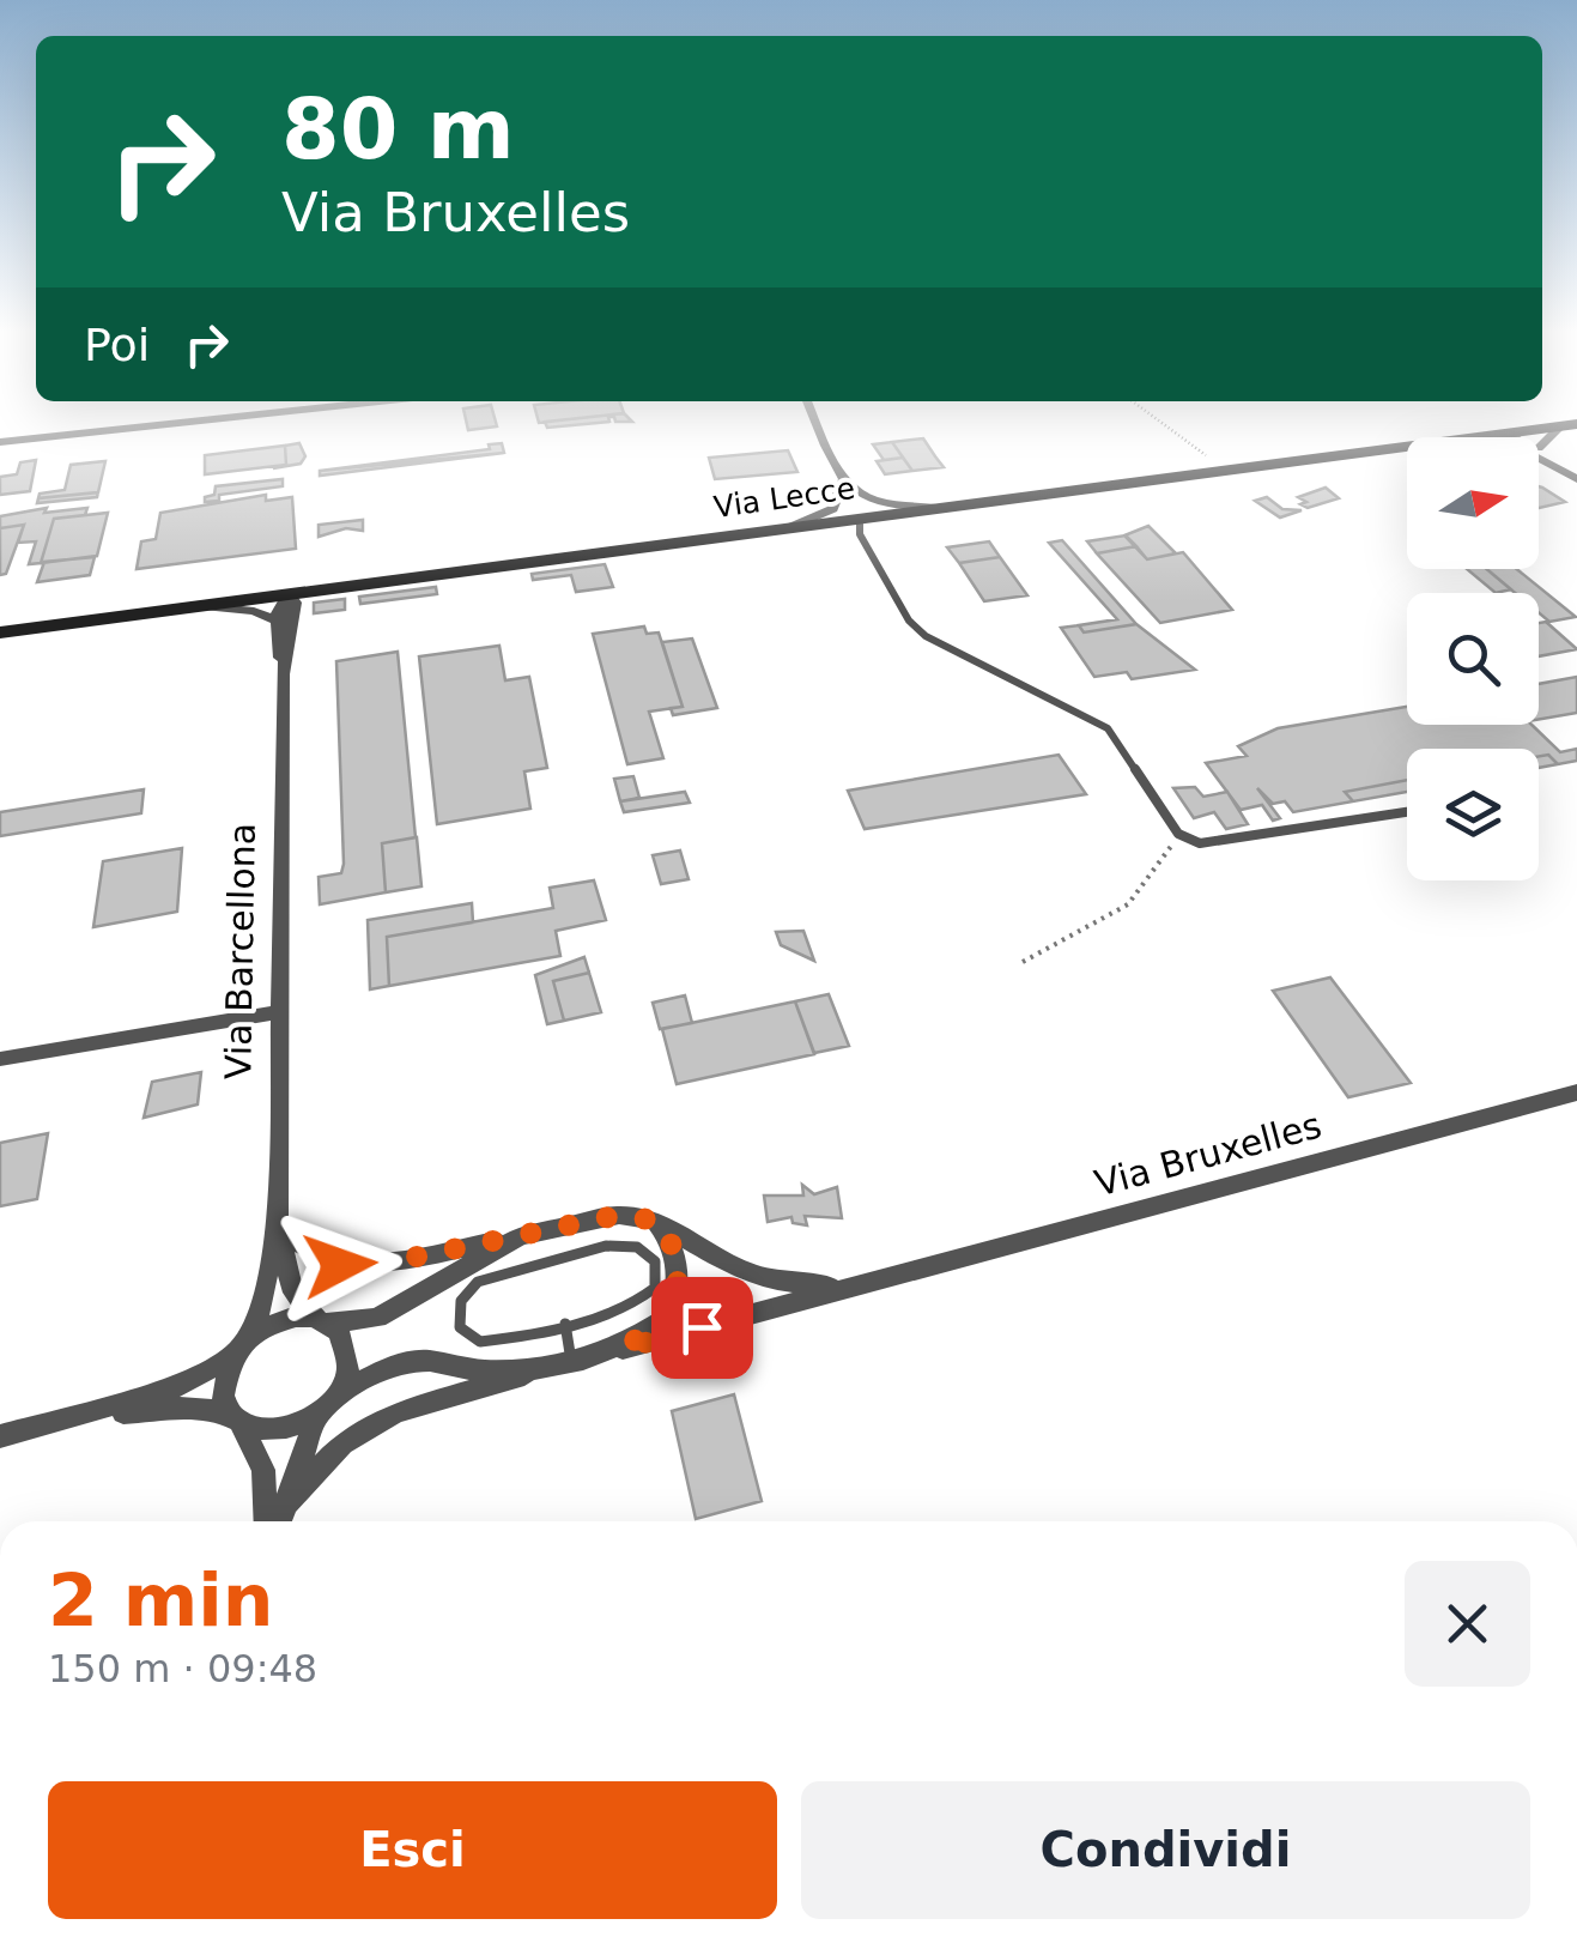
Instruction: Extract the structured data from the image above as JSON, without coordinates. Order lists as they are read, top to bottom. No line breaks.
{"streets":{"main road":["Via Lecce"],"street":["Via Barcellona","Via Bruxelles"]},"crossings":[["Via Lecce","Via Barcellona"],["Via Barcellona","Via Bruxelles"]],"north":"right","page":{"turn":["80 m","Via Bruxelles"],"then":"Poi","heading":["2 min","150 m · 09:48"],"buttons":["Esci","Condividi"]}}
